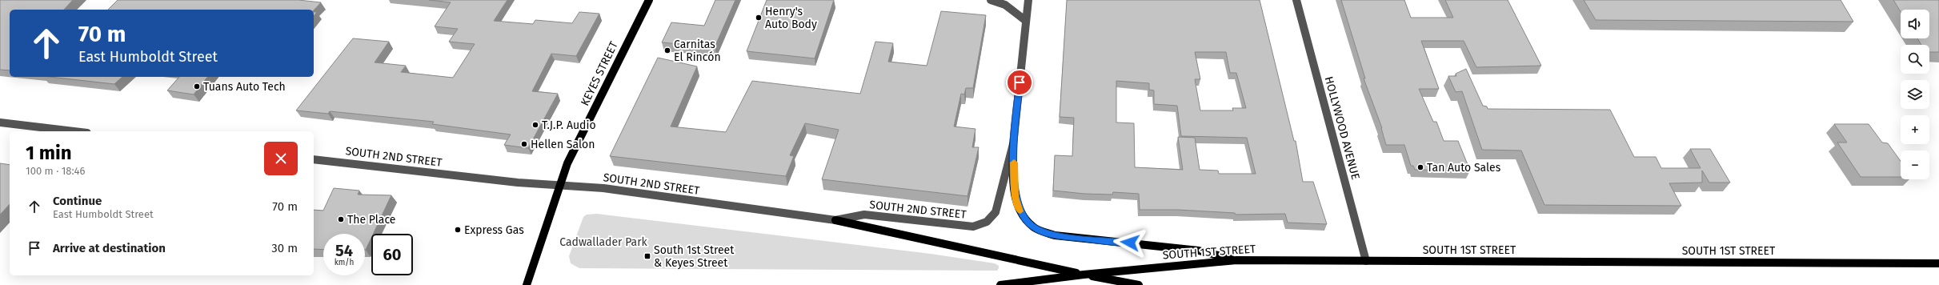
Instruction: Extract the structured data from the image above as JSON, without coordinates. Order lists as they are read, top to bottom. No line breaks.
{"streets":{"main road":["KEYES STREET","SOUTH 1ST STREET"],"street":["HOLLYWOOD AVENUE","SOUTH 2ND STREET"]},"crossings":[["KEYES STREET","SOUTH 2ND STREET"],["HOLLYWOOD AVENUE","SOUTH 1ST STREET"]],"parks":["Cadwallader Park"],"places":{"other":["Henry's Auto Body","Carnitas El Rincón","Tuans Auto Tech","T.J.P. Audio","Hellen Salon","Tan Auto Sales","The Place","Express Gas"],"transit":["South 1st Street & Keyes Street"]},"page":{"map_buttons":["+","−"],"turn":["70 m","East Humboldt Street"],"heading":["1 min","100 m · 18:46"],"list":[{"name":"Continue","note":"East Humboldt Street","value":"70 m"},{"name":"Arrive at destination","value":"30 m"}],"speed":"54 km/h","limit":"60"}}
